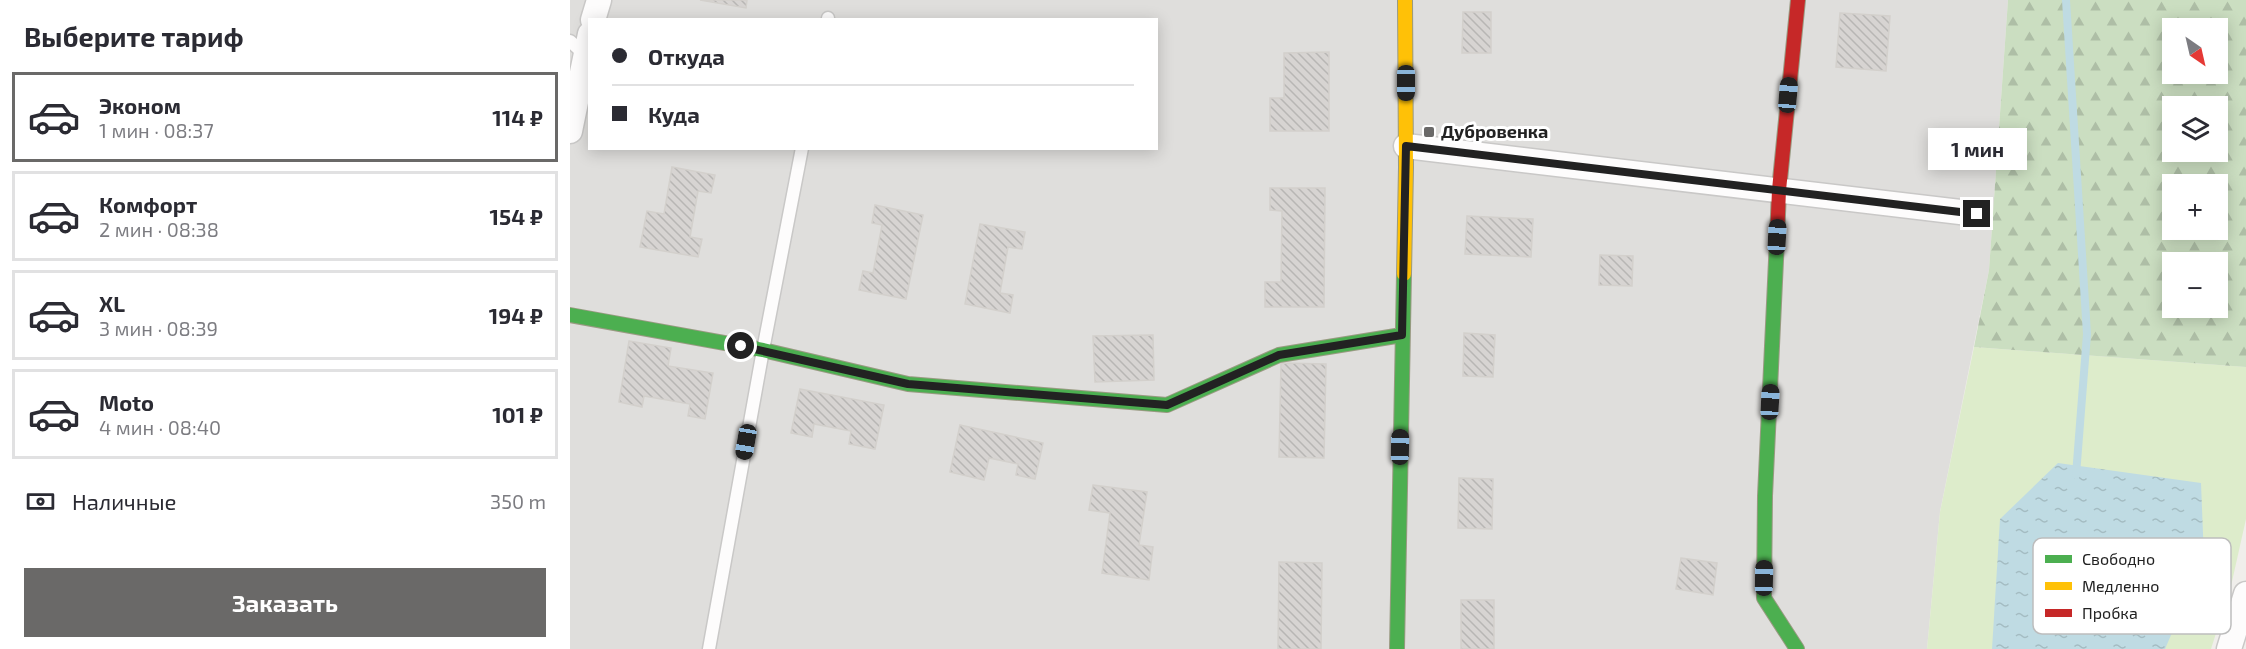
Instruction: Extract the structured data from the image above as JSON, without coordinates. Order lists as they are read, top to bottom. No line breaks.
{"places":{"transit":["Дубровенка"]},"legend":["Свободно","Медленно","Пробка"],"north":"bottom right","page":{"heading":"Выберите тариф","map_buttons":["+","−"],"banner":["Откуда","Куда"],"list":[{"name":"Эконом","note":"1 мин · 08:37","value":"114 ₽"},{"name":"Комфорт","note":"2 мин · 08:38","value":"154 ₽"},{"name":"XL","note":"3 мин · 08:39","value":"194 ₽"},{"name":"Moto","note":"4 мин · 08:40","value":"101 ₽"}],"bubble":"1 мин","pay":["Наличные","350 m"],"buttons":"Заказать"}}
